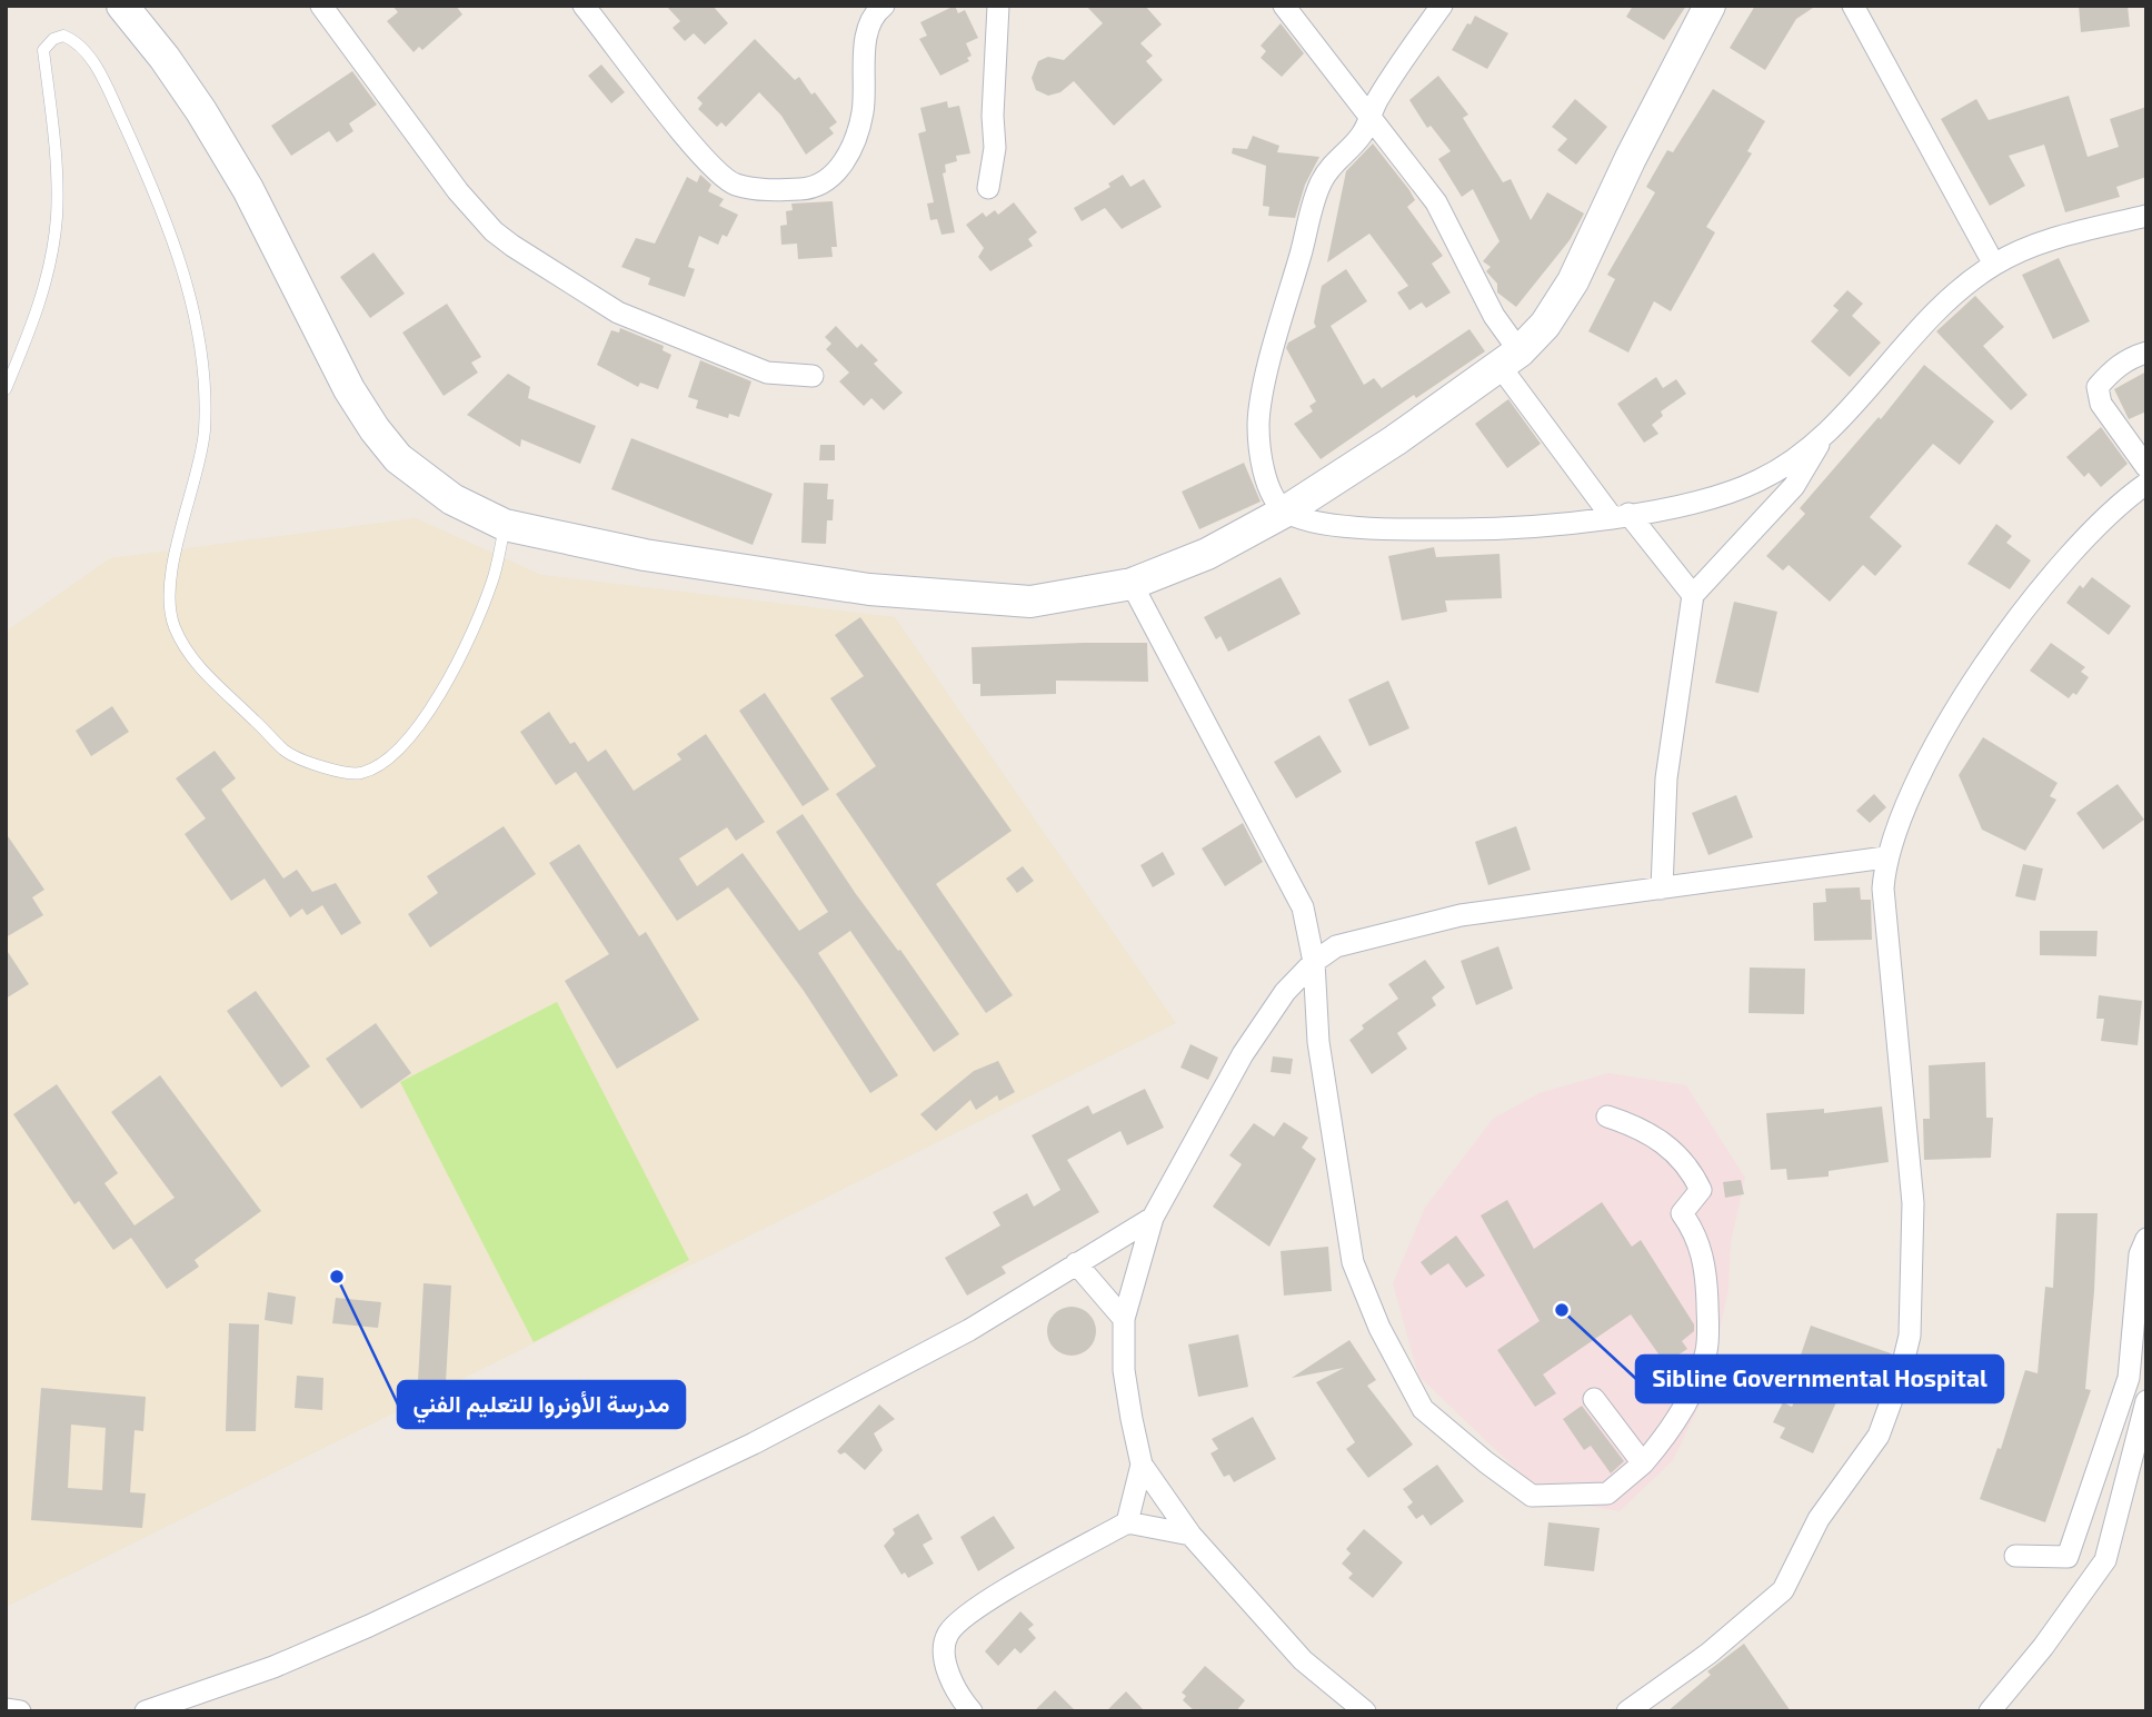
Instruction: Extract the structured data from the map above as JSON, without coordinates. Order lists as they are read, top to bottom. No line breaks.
{"places":["مدرسة الأونروا للتعليم الفني","Sibline Governmental Hospital"]}
